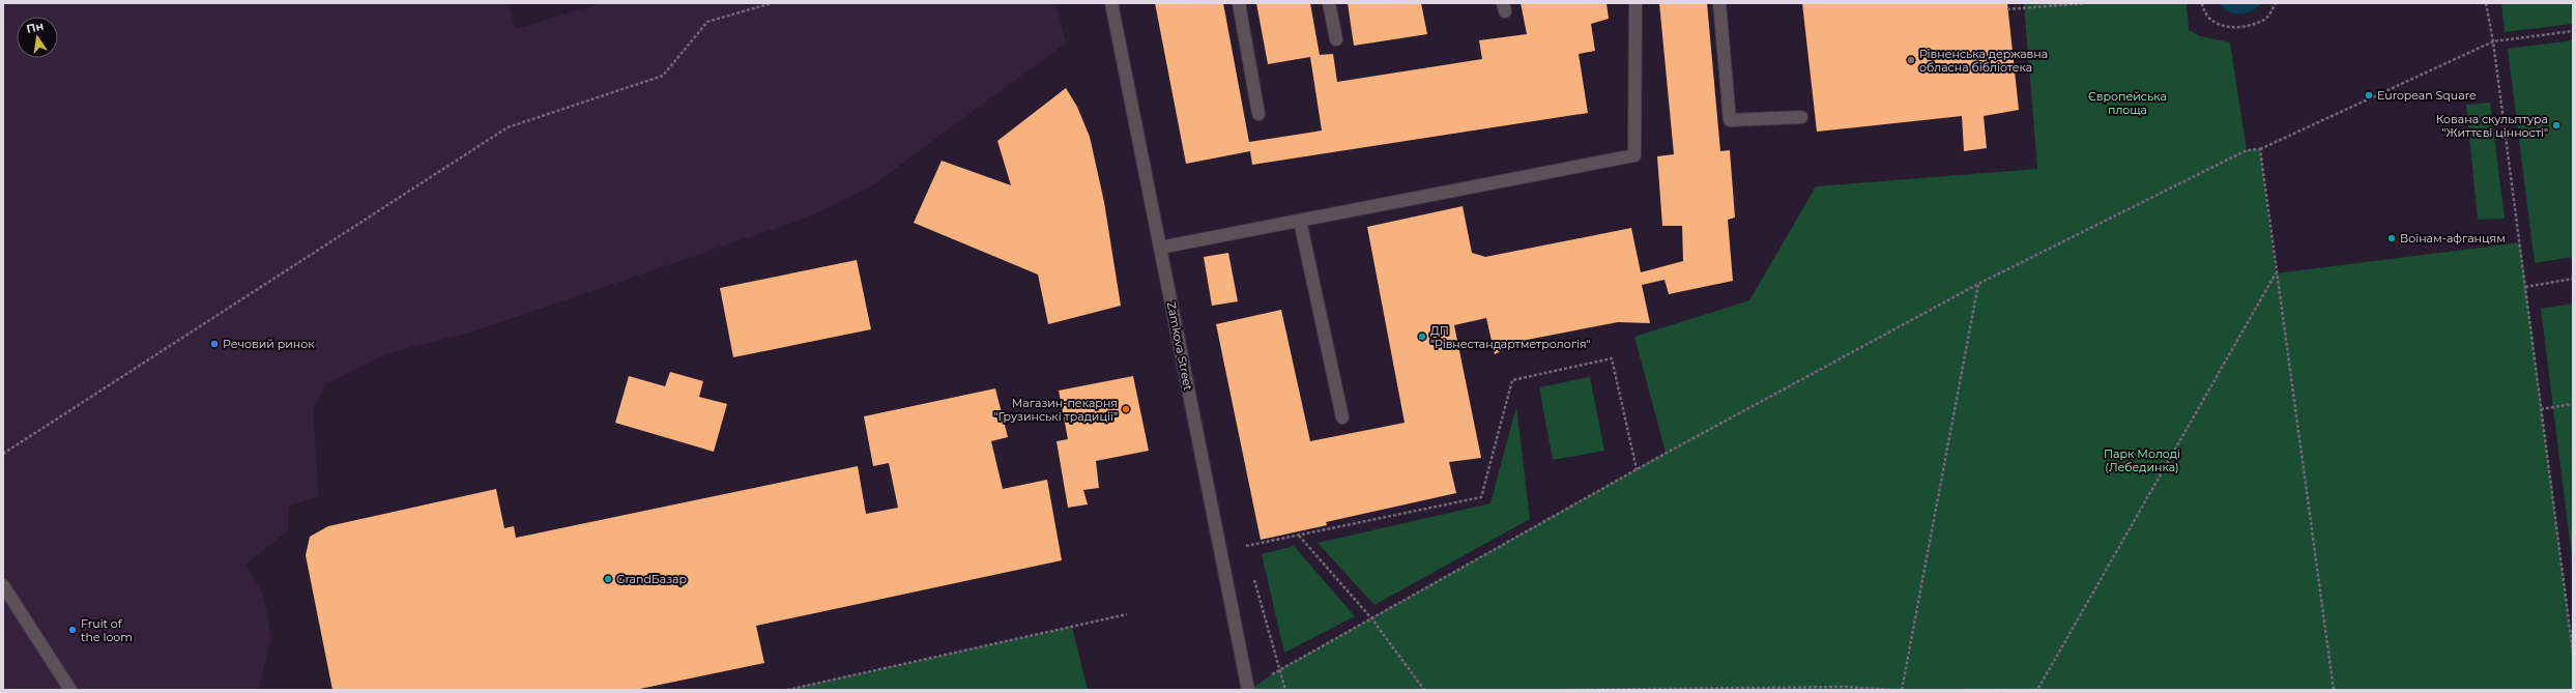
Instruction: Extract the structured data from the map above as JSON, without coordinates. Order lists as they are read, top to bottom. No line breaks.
{"streets":{"street":["Zamkova Street"]},"parks":["Європейська площа","Парк Молоді (Лебединка)"],"places":["Рівненська державна обласна бібліотека","European Square","Кована скульптура \"Життєві цінності\"","Воїнам-афганцям","ДП \"Рівнестандартметрологія\"","Речовий ринок","Магазин-пекарня \"Грузинські традиції\"","GrandБазар","Fruit of the loom"],"north":"top"}
